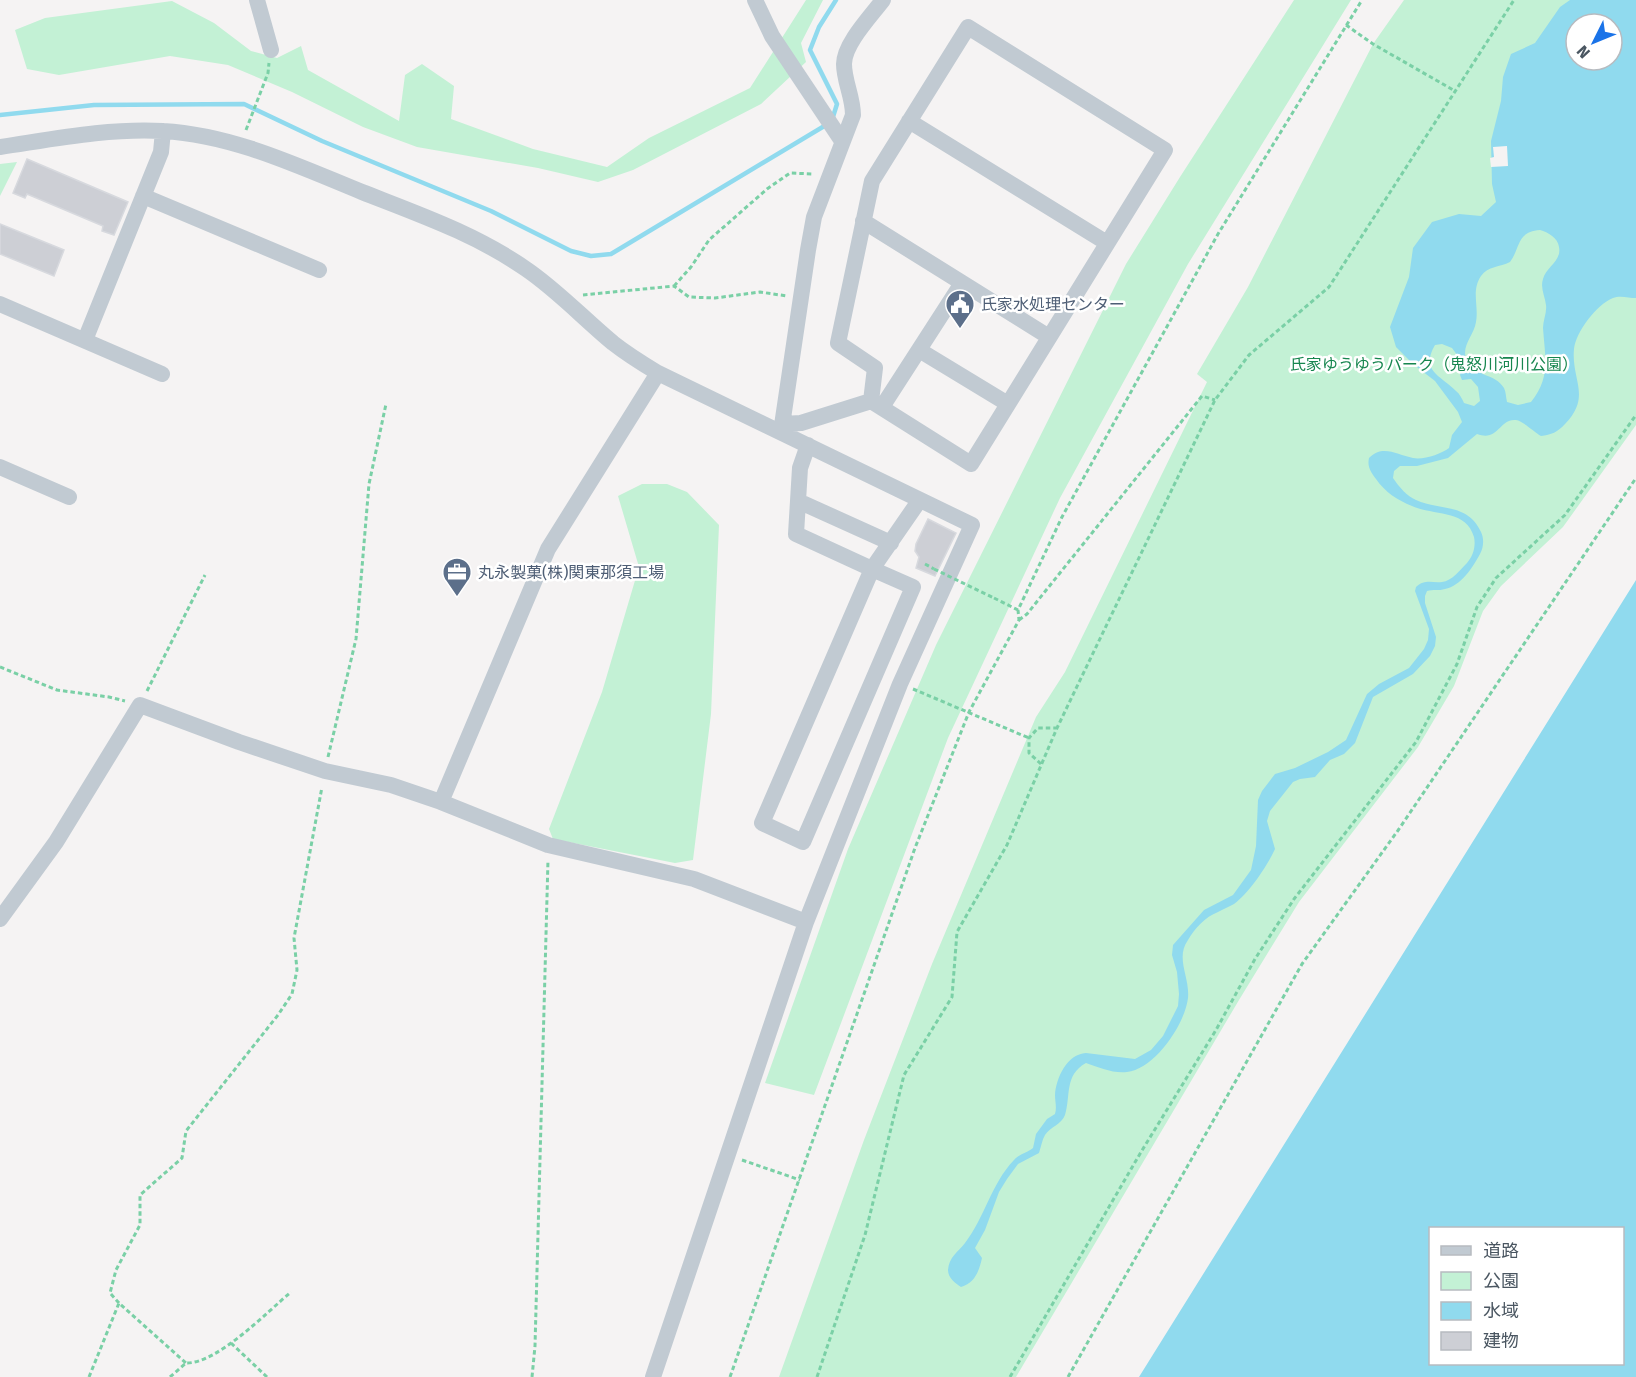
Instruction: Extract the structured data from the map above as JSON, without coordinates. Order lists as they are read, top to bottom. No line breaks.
{"parks":["氏家ゆうゆうパーク（鬼怒川河川公園）"],"places":{"public building":["氏家水処理センター"],"office":["丸永製菓(株)関東那須工場"]},"legend":["道路","公園","水域","建物"],"north":"bottom left"}
